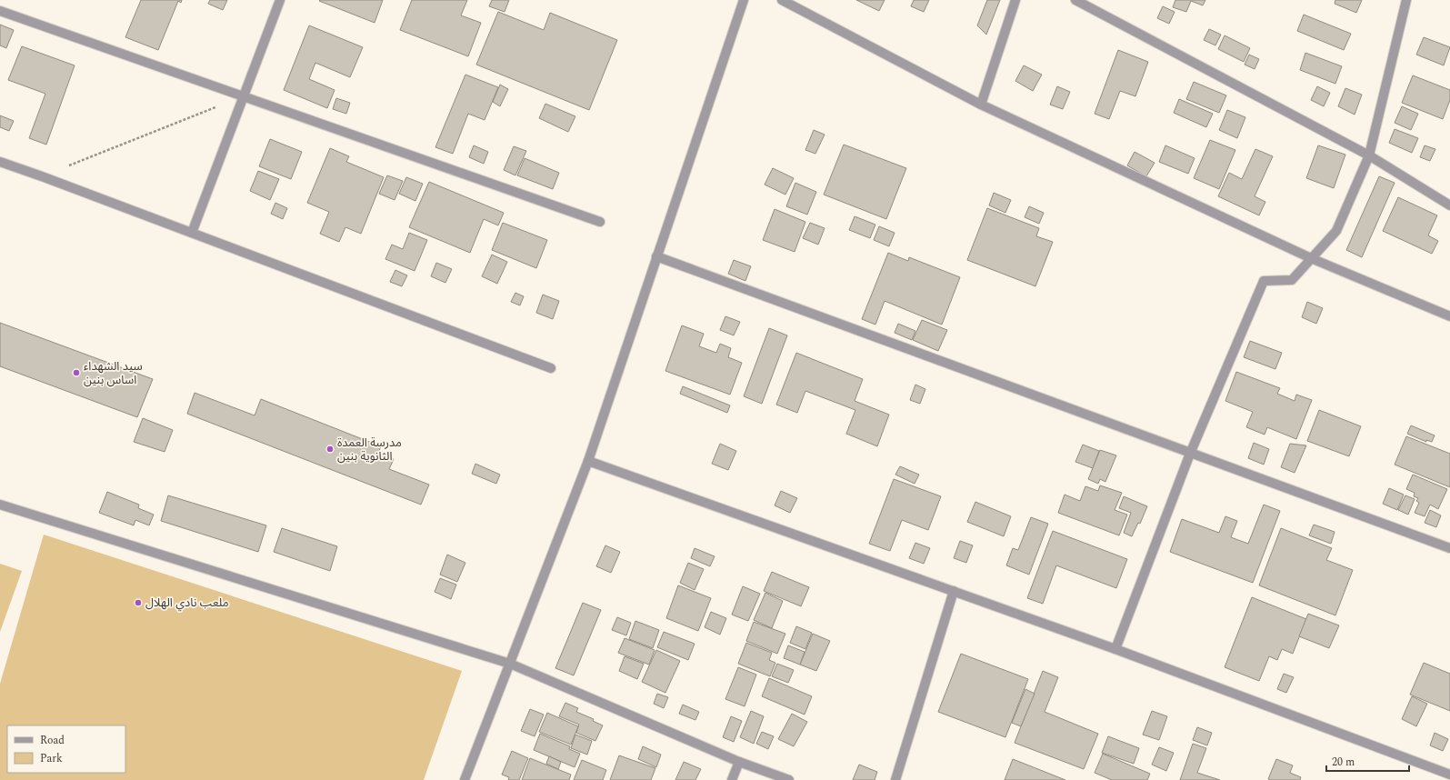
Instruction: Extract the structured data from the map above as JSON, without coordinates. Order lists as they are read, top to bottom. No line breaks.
{"places":["سيد الشهداء اساس بنين","مدرسة العمدة الثانوية بنين","ملعب نادي الهلال"],"legend":["Road","Park"],"scale_bar":"20 m"}
